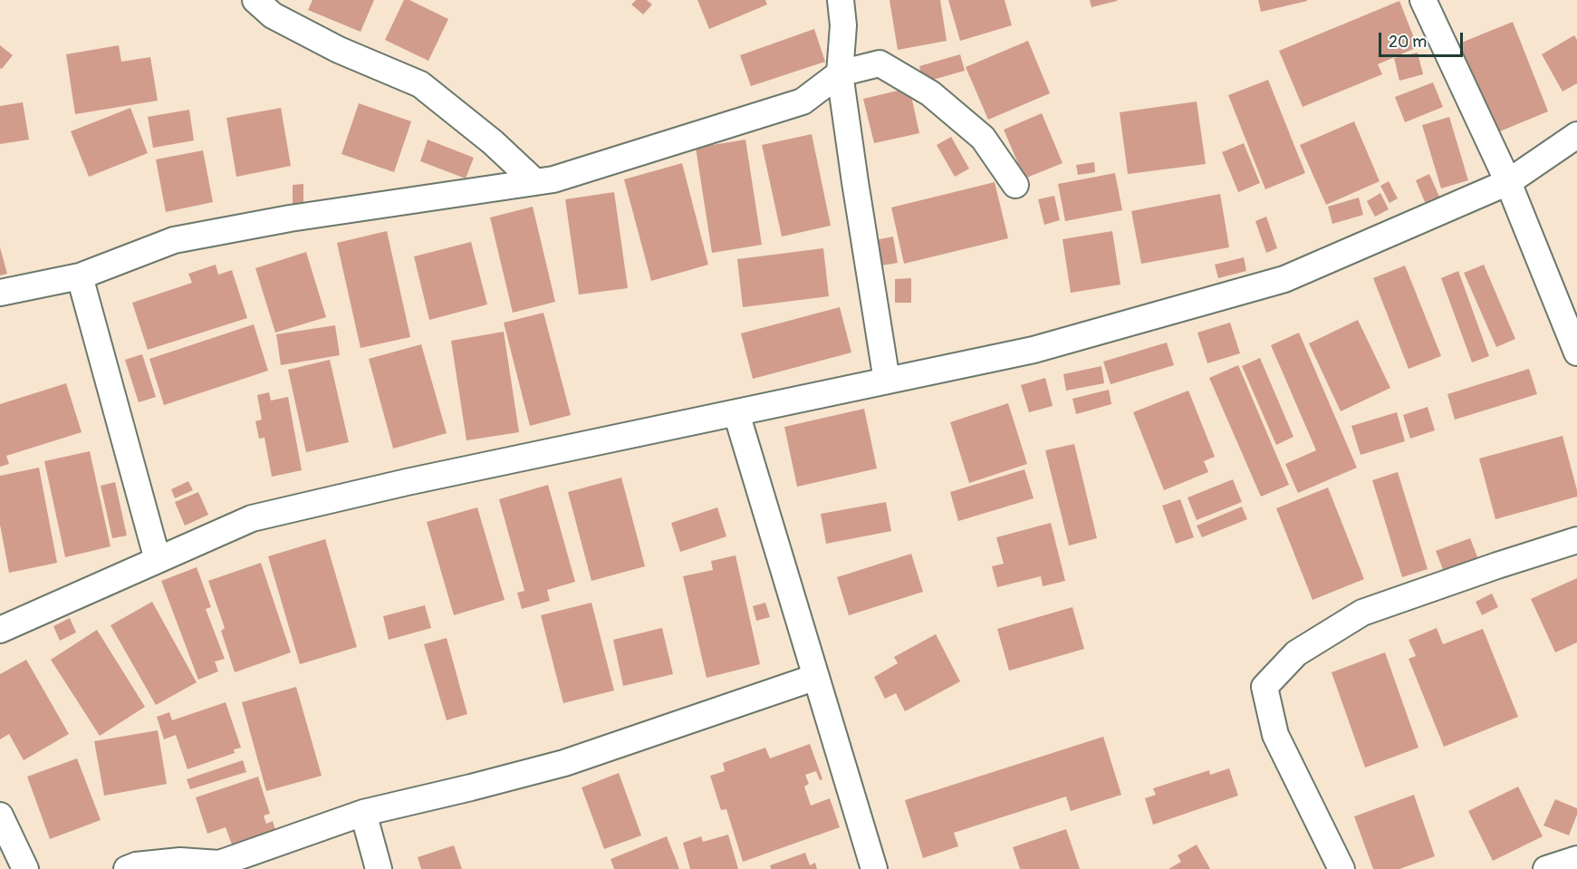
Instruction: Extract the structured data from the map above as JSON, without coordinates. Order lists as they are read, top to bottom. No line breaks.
{"scale_bar":"20 m"}
